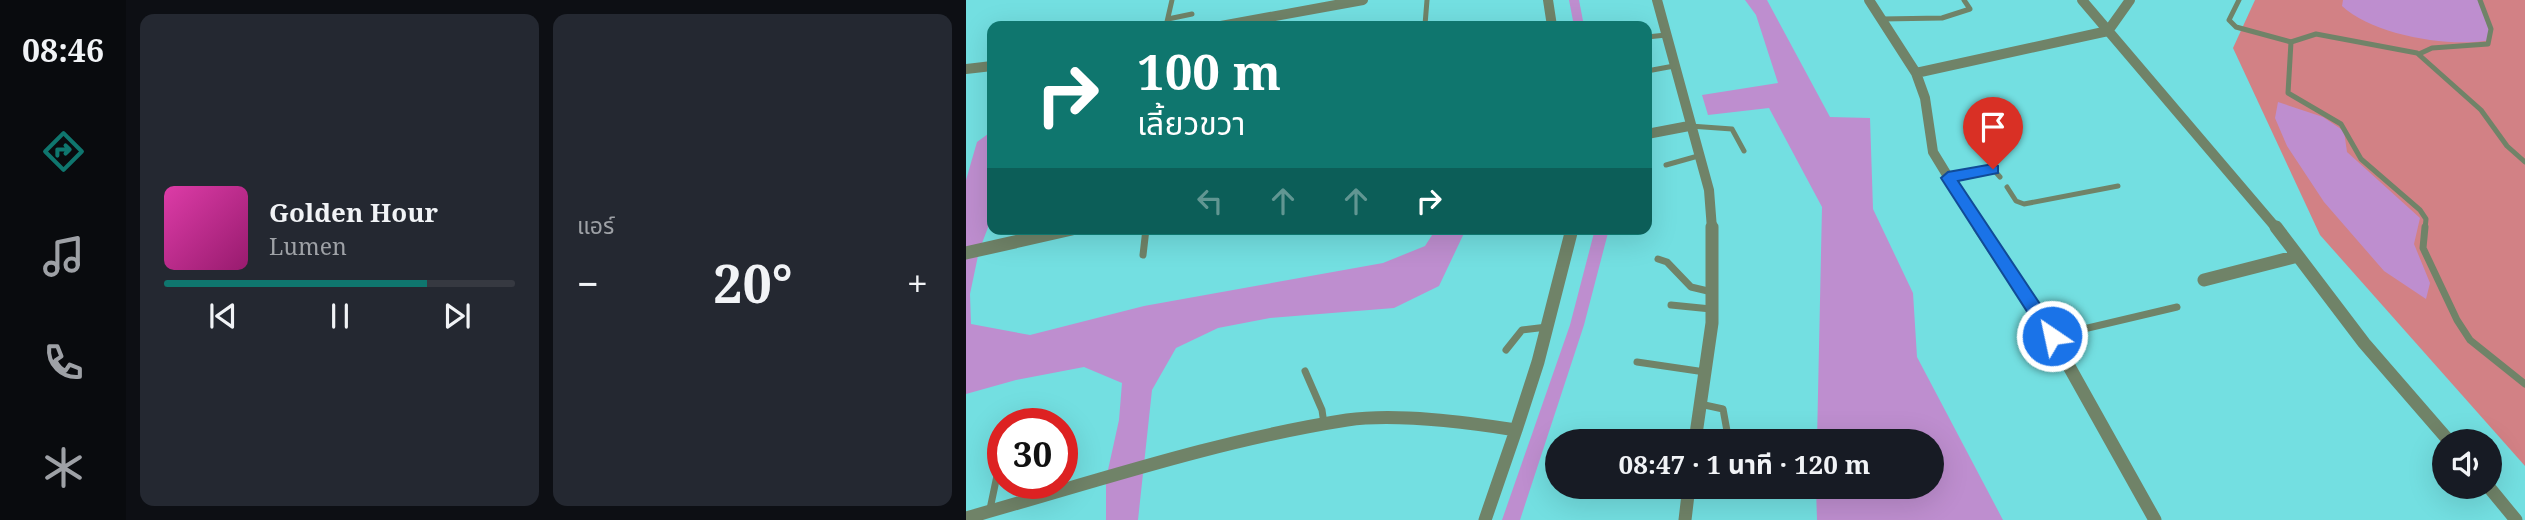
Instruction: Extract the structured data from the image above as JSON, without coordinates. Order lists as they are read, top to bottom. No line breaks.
{"page":{"tabs":"08:46","tile":"แอร์","turn":["100 m","เลี้ยวขวา"],"song":["Golden Hour","Lumen"],"heat":["−","20°","+"],"limit":"30","trip":"08:47 · 1 นาที · 120 m"}}
